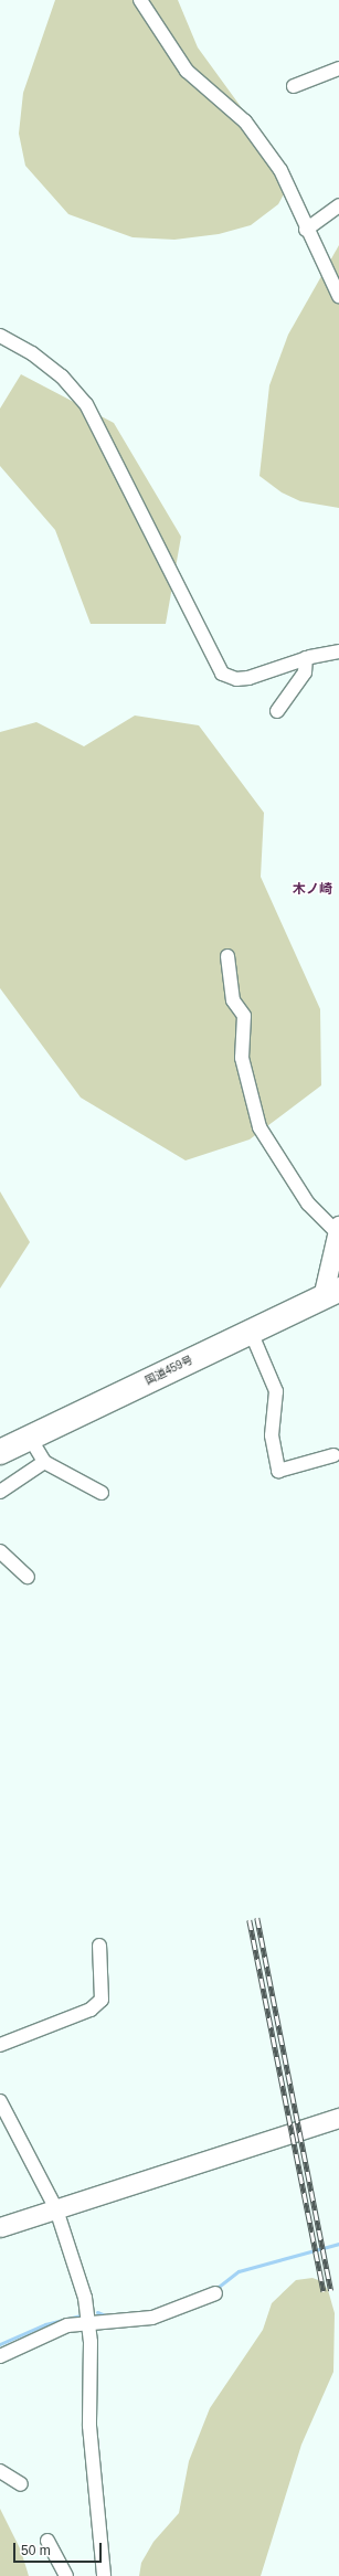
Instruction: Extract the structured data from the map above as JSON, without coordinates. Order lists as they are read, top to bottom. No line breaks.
{"streets":{"highway":["国道459号"]},"districts":["木ノ崎"],"scale_bar":"50 m"}
